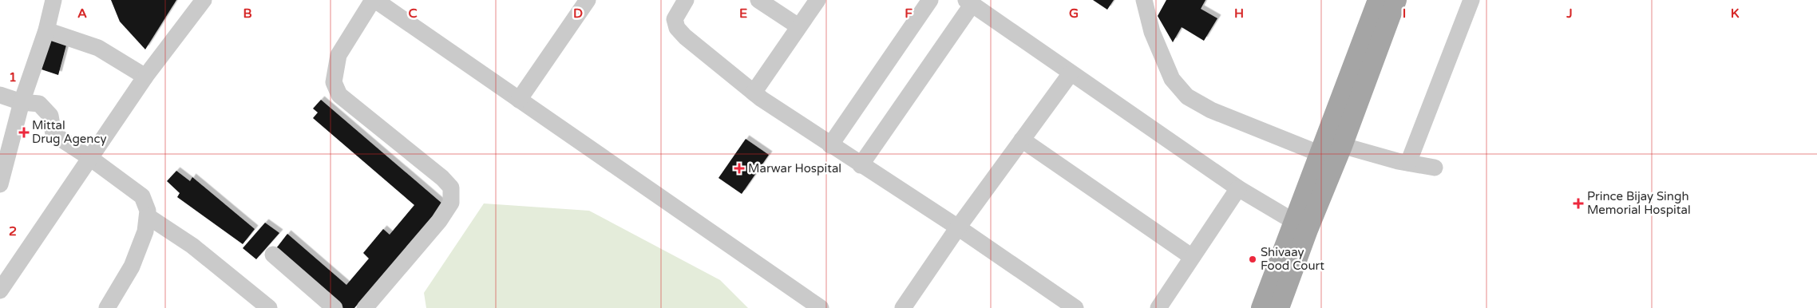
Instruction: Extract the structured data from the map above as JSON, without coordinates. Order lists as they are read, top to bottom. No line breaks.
{"places":{"health":["Mittal Drug Agency","Marwar Hospital","Prince Bijay Singh Memorial Hospital"],"other":["Shivaay Food Court"]},"grid":{"columns":["A","B","C","D","E","F","G","H","I","J","K"],"rows":["1","2"]}}
